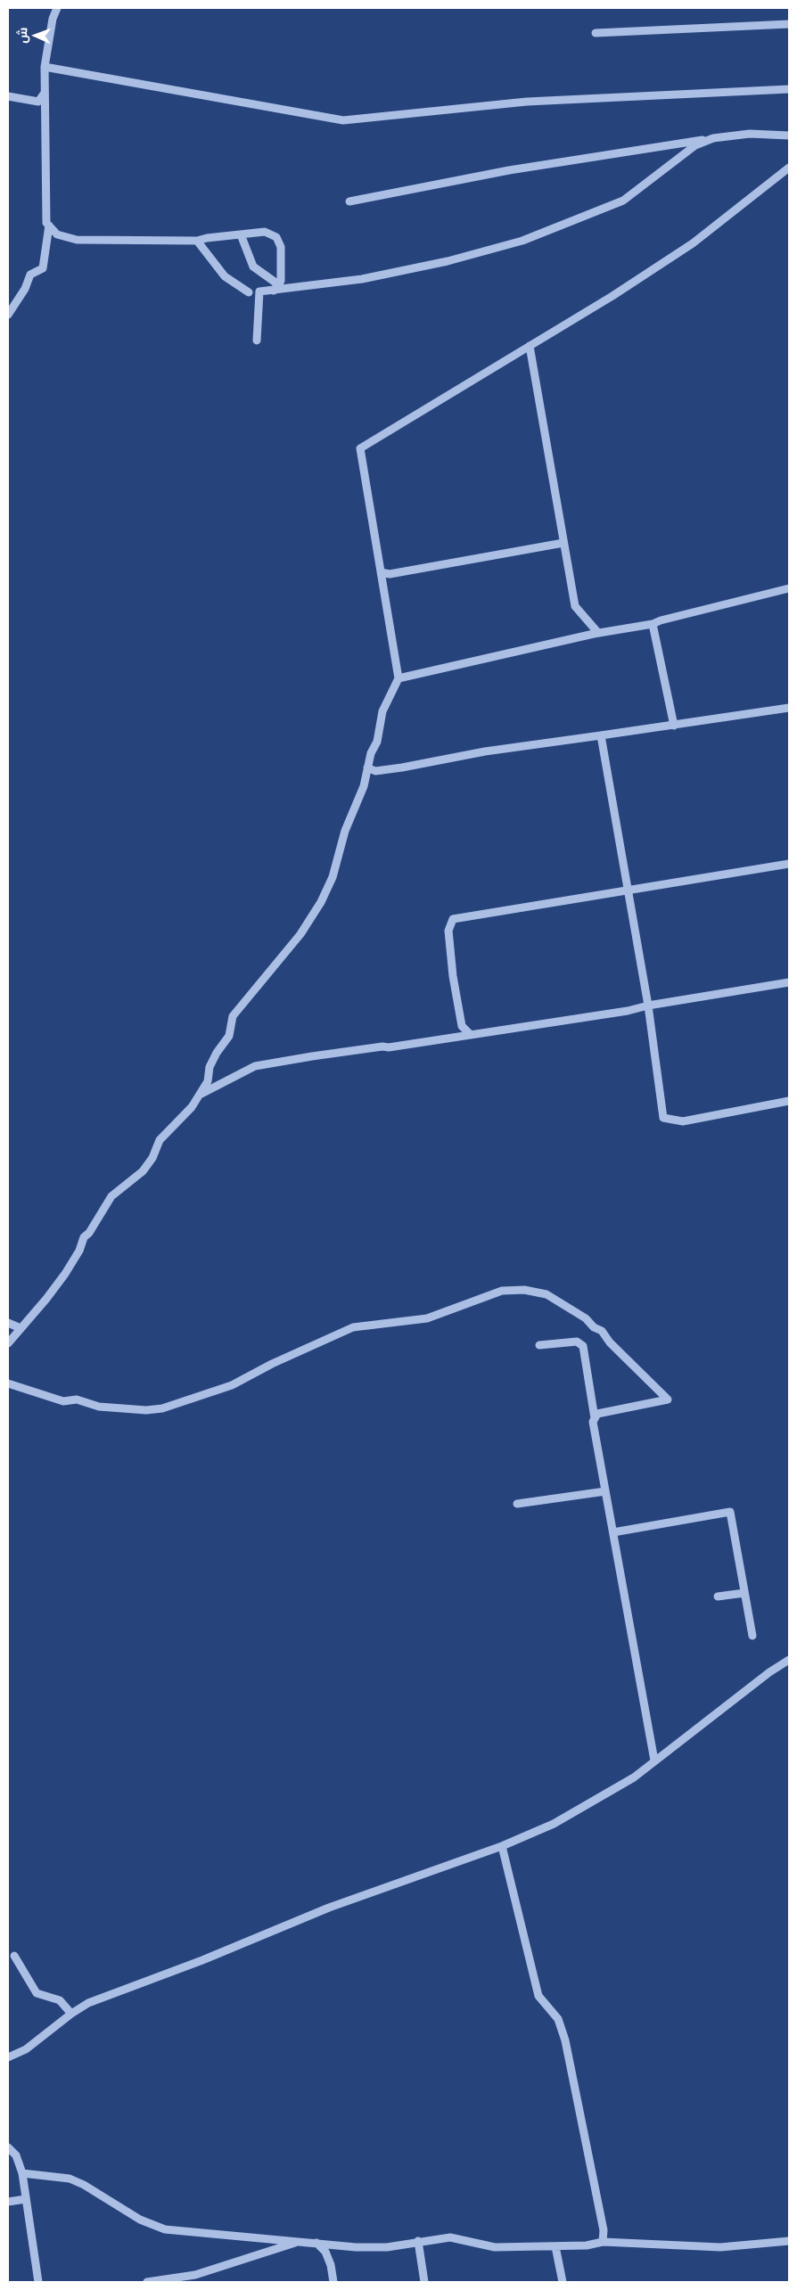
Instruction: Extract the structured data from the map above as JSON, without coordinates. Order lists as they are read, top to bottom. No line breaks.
{"north":"left"}
